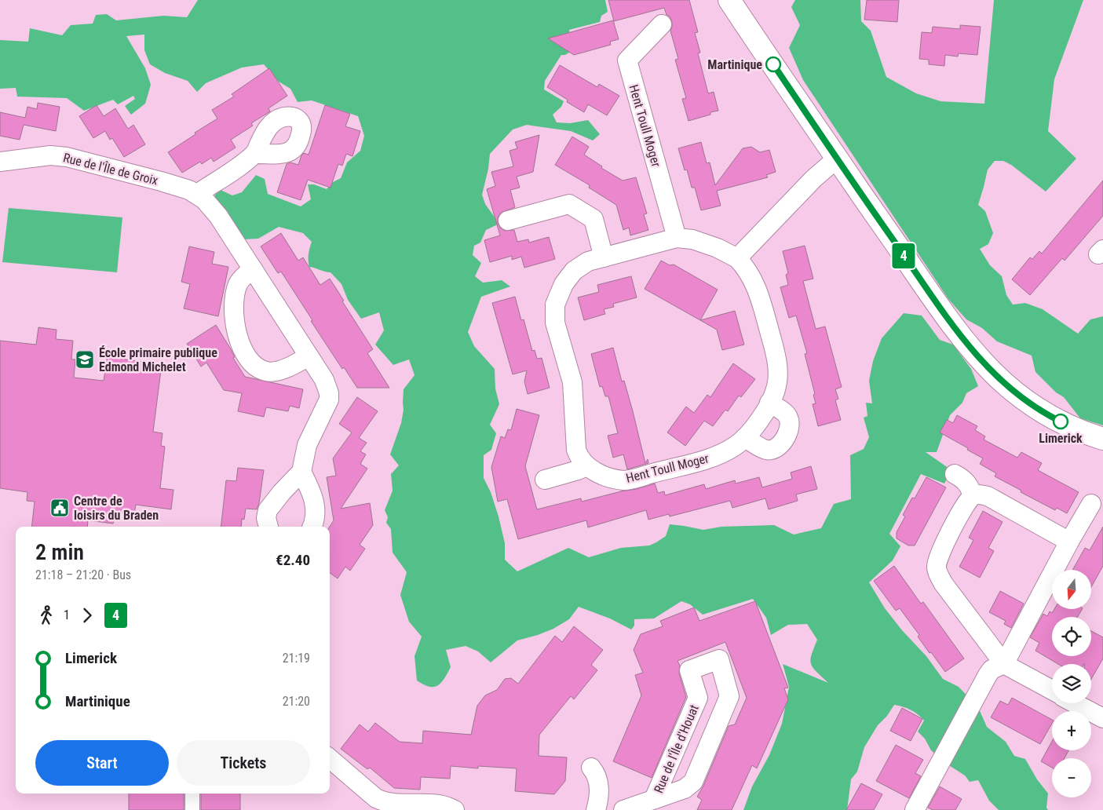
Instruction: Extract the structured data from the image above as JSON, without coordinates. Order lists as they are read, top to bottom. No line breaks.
{"streets":{"street":["Hent Toull Moger","Rue de l'Île de Groix","Rue de l'Île d'Houat"]},"places":{"other":["Martinique","Limerick"],"school or university":["École primaire publique Edmond Michelet"],"public building":["Centre de loisirs du Braden"]},"lines":["bus line 4"],"north":"bottom","page":{"on_map":"4","heading":["2 min","21:18 – 21:20 · Bus","€2.40"],"map_buttons":["+","−"],"legs":["1","4"],"list":[{"name":"Limerick","value":"21:19"},{"name":"Martinique","value":"21:20"}],"buttons":["Start","Tickets"]}}
